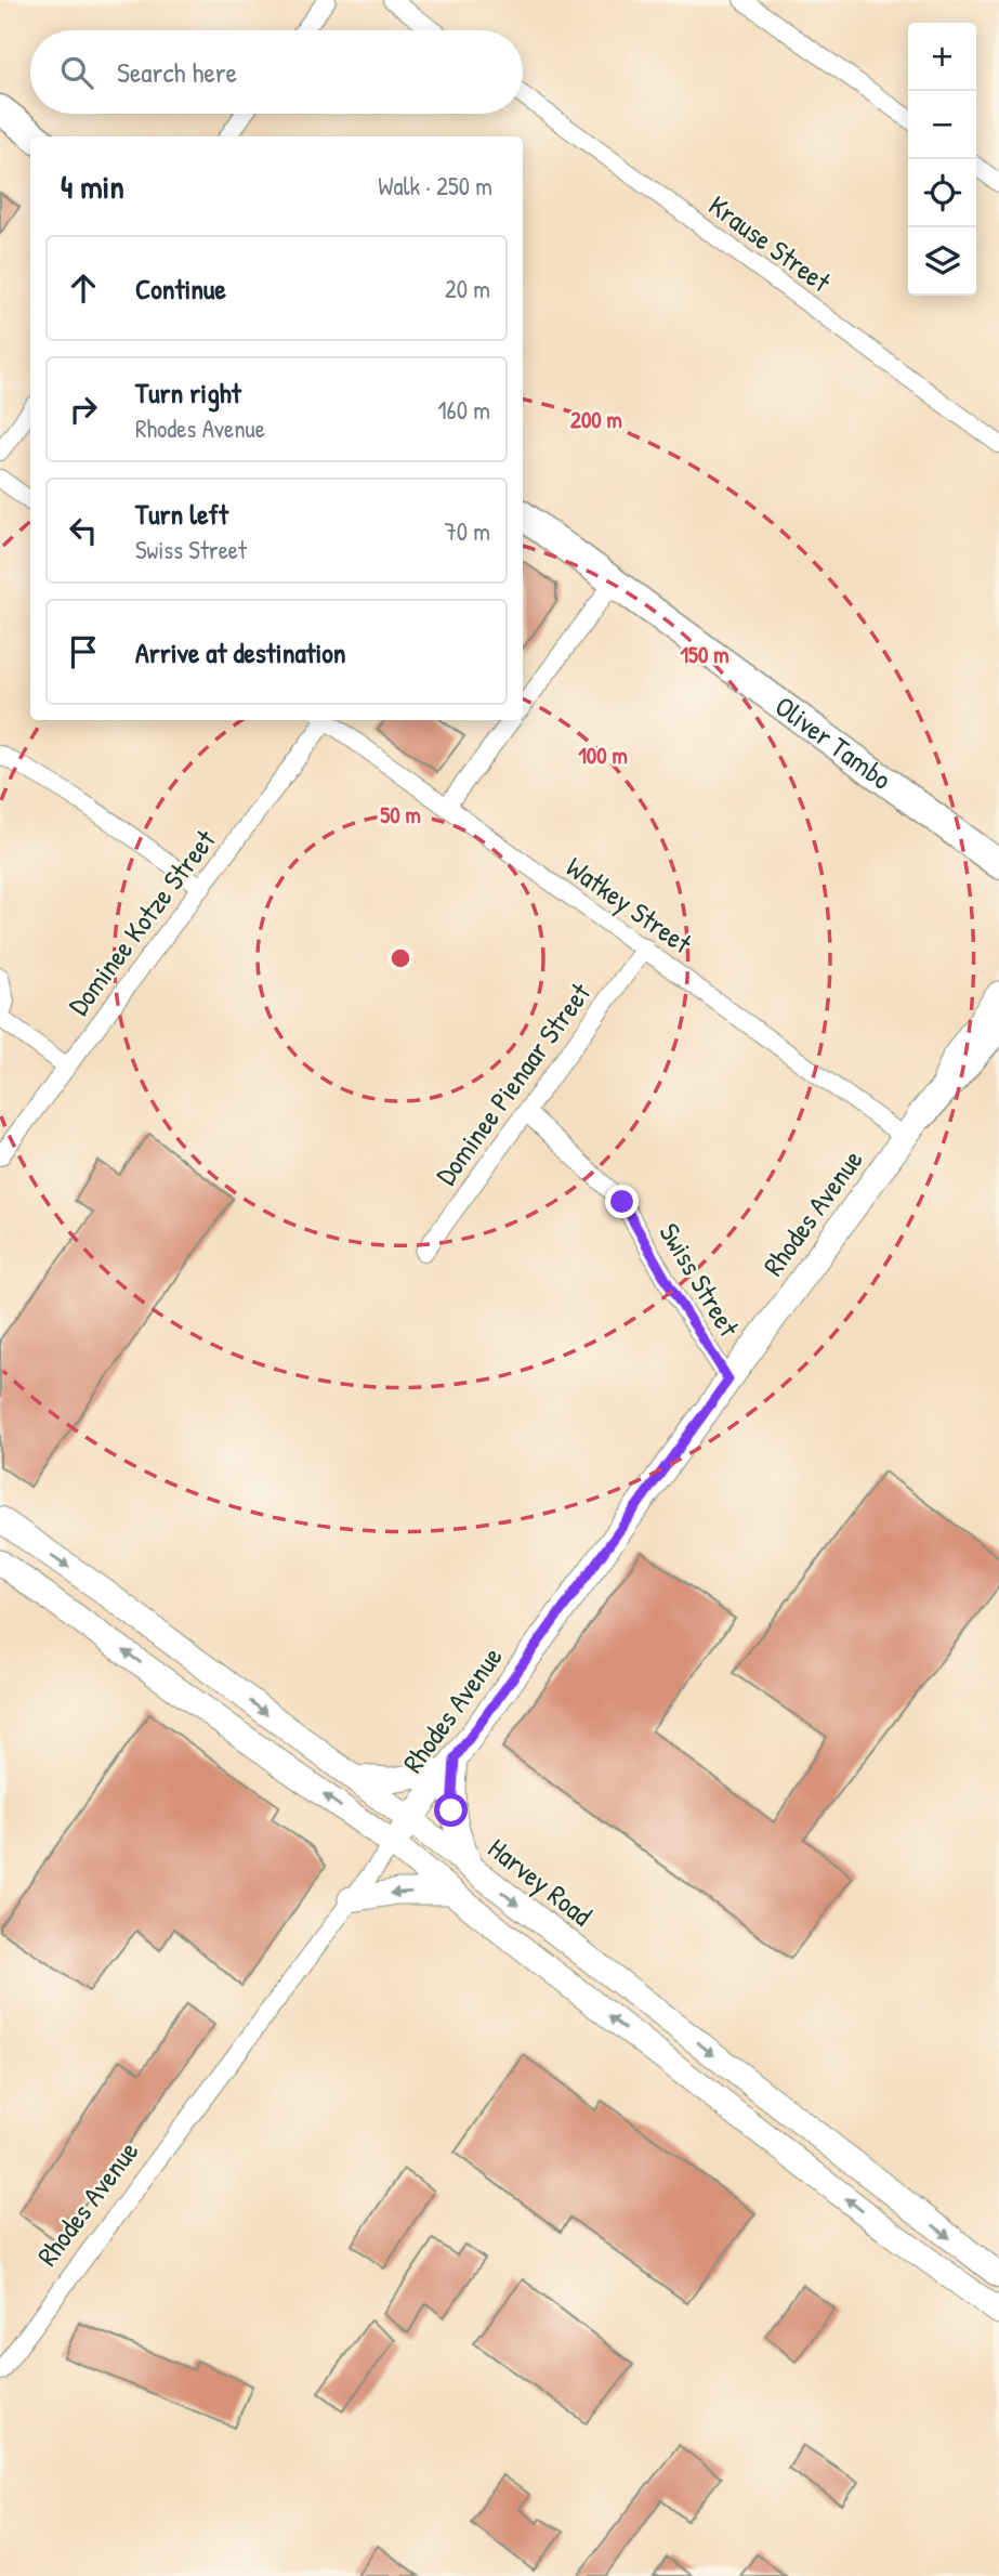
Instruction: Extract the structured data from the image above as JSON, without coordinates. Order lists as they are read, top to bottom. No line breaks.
{"streets":{"main road":["Oliver Tambo","Rhodes Avenue","Harvey Road"],"street":["Krause Street","Watkey Street","Dominee Kotze Street","Dominee Pienaar Street","Swiss Street"]},"crossings":[["Watkey Street","Dominee Pienaar Street"],["Watkey Street","Rhodes Avenue"],["Dominee Pienaar Street","Swiss Street"],["Rhodes Avenue","Swiss Street"],["Rhodes Avenue","Harvey Road"]],"page":{"map_buttons":["+","−"],"search":"Search here","heading":["4 min","Walk · 250 m"],"list":[["Continue","20 m"],["Turn right","Rhodes Avenue","160 m"],["Turn left","Swiss Street","70 m"],"Arrive at destination"]},"rings":["200 m","150 m","100 m","50 m"]}
